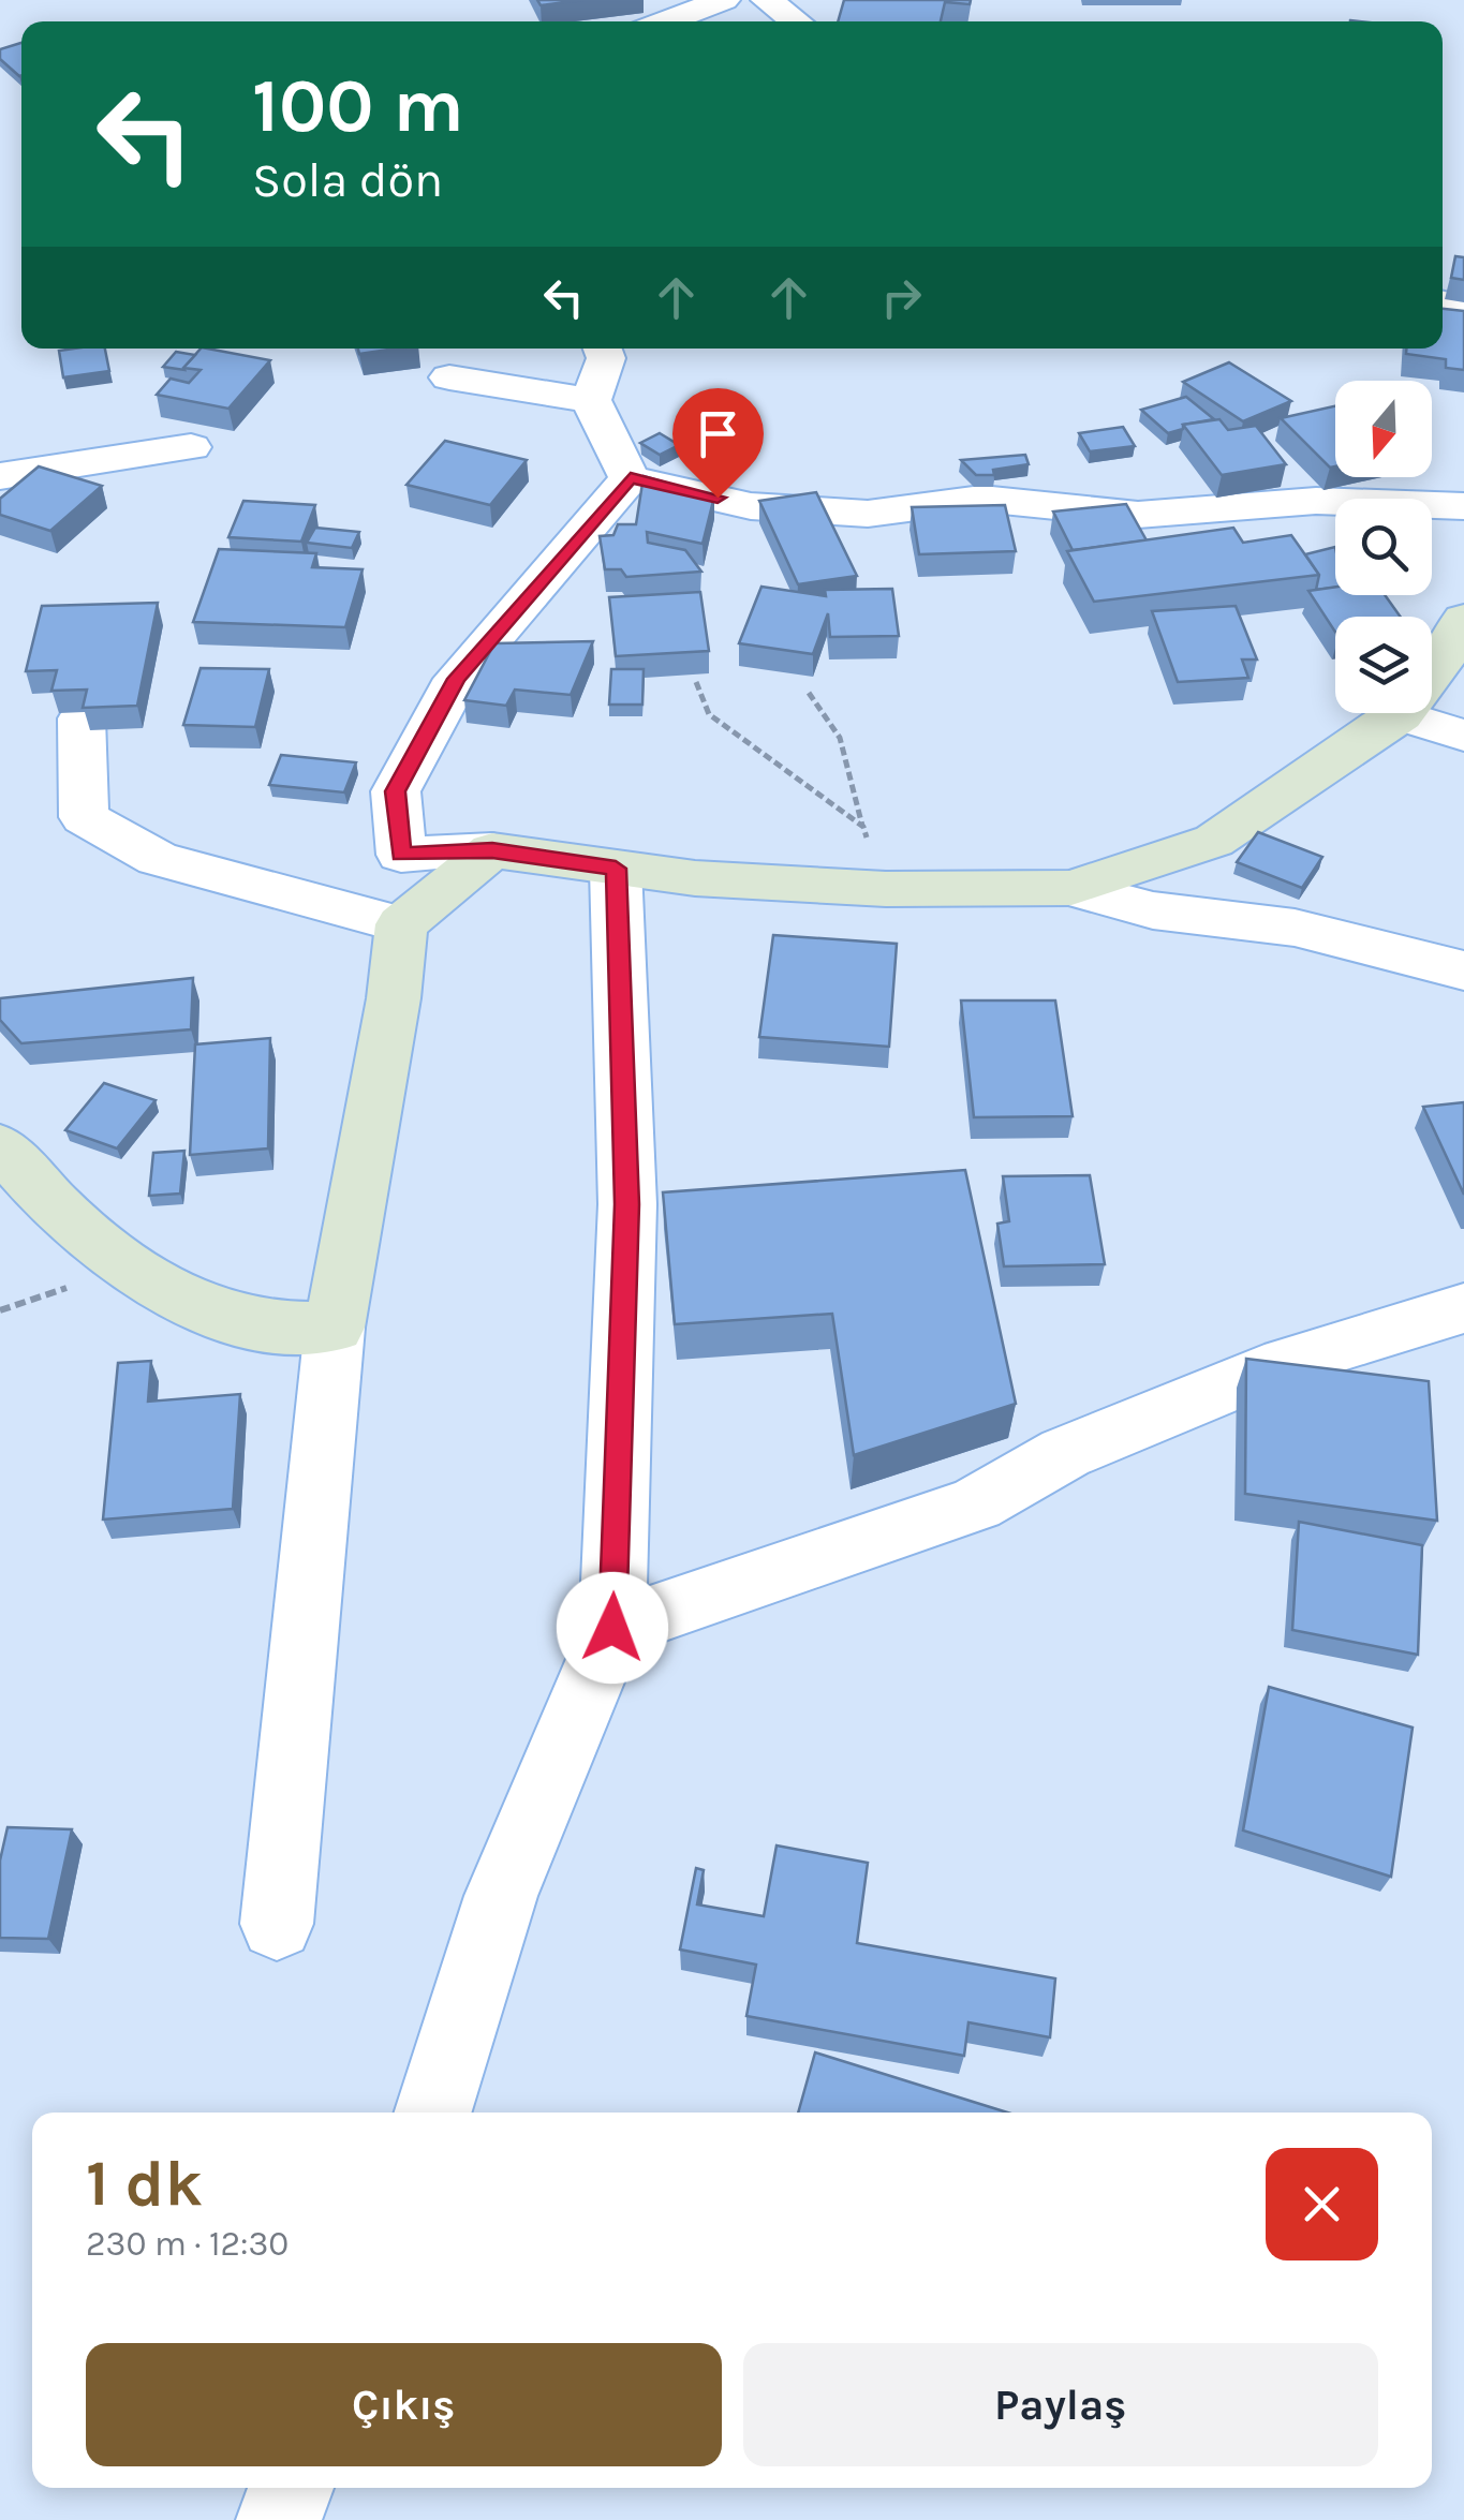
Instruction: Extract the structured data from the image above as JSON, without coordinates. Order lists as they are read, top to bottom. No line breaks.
{"north":"bottom","page":{"turn":["100 m","Sola dön"],"heading":["1 dk","230 m · 12:30"],"buttons":["Çıkış","Paylaş"]}}
